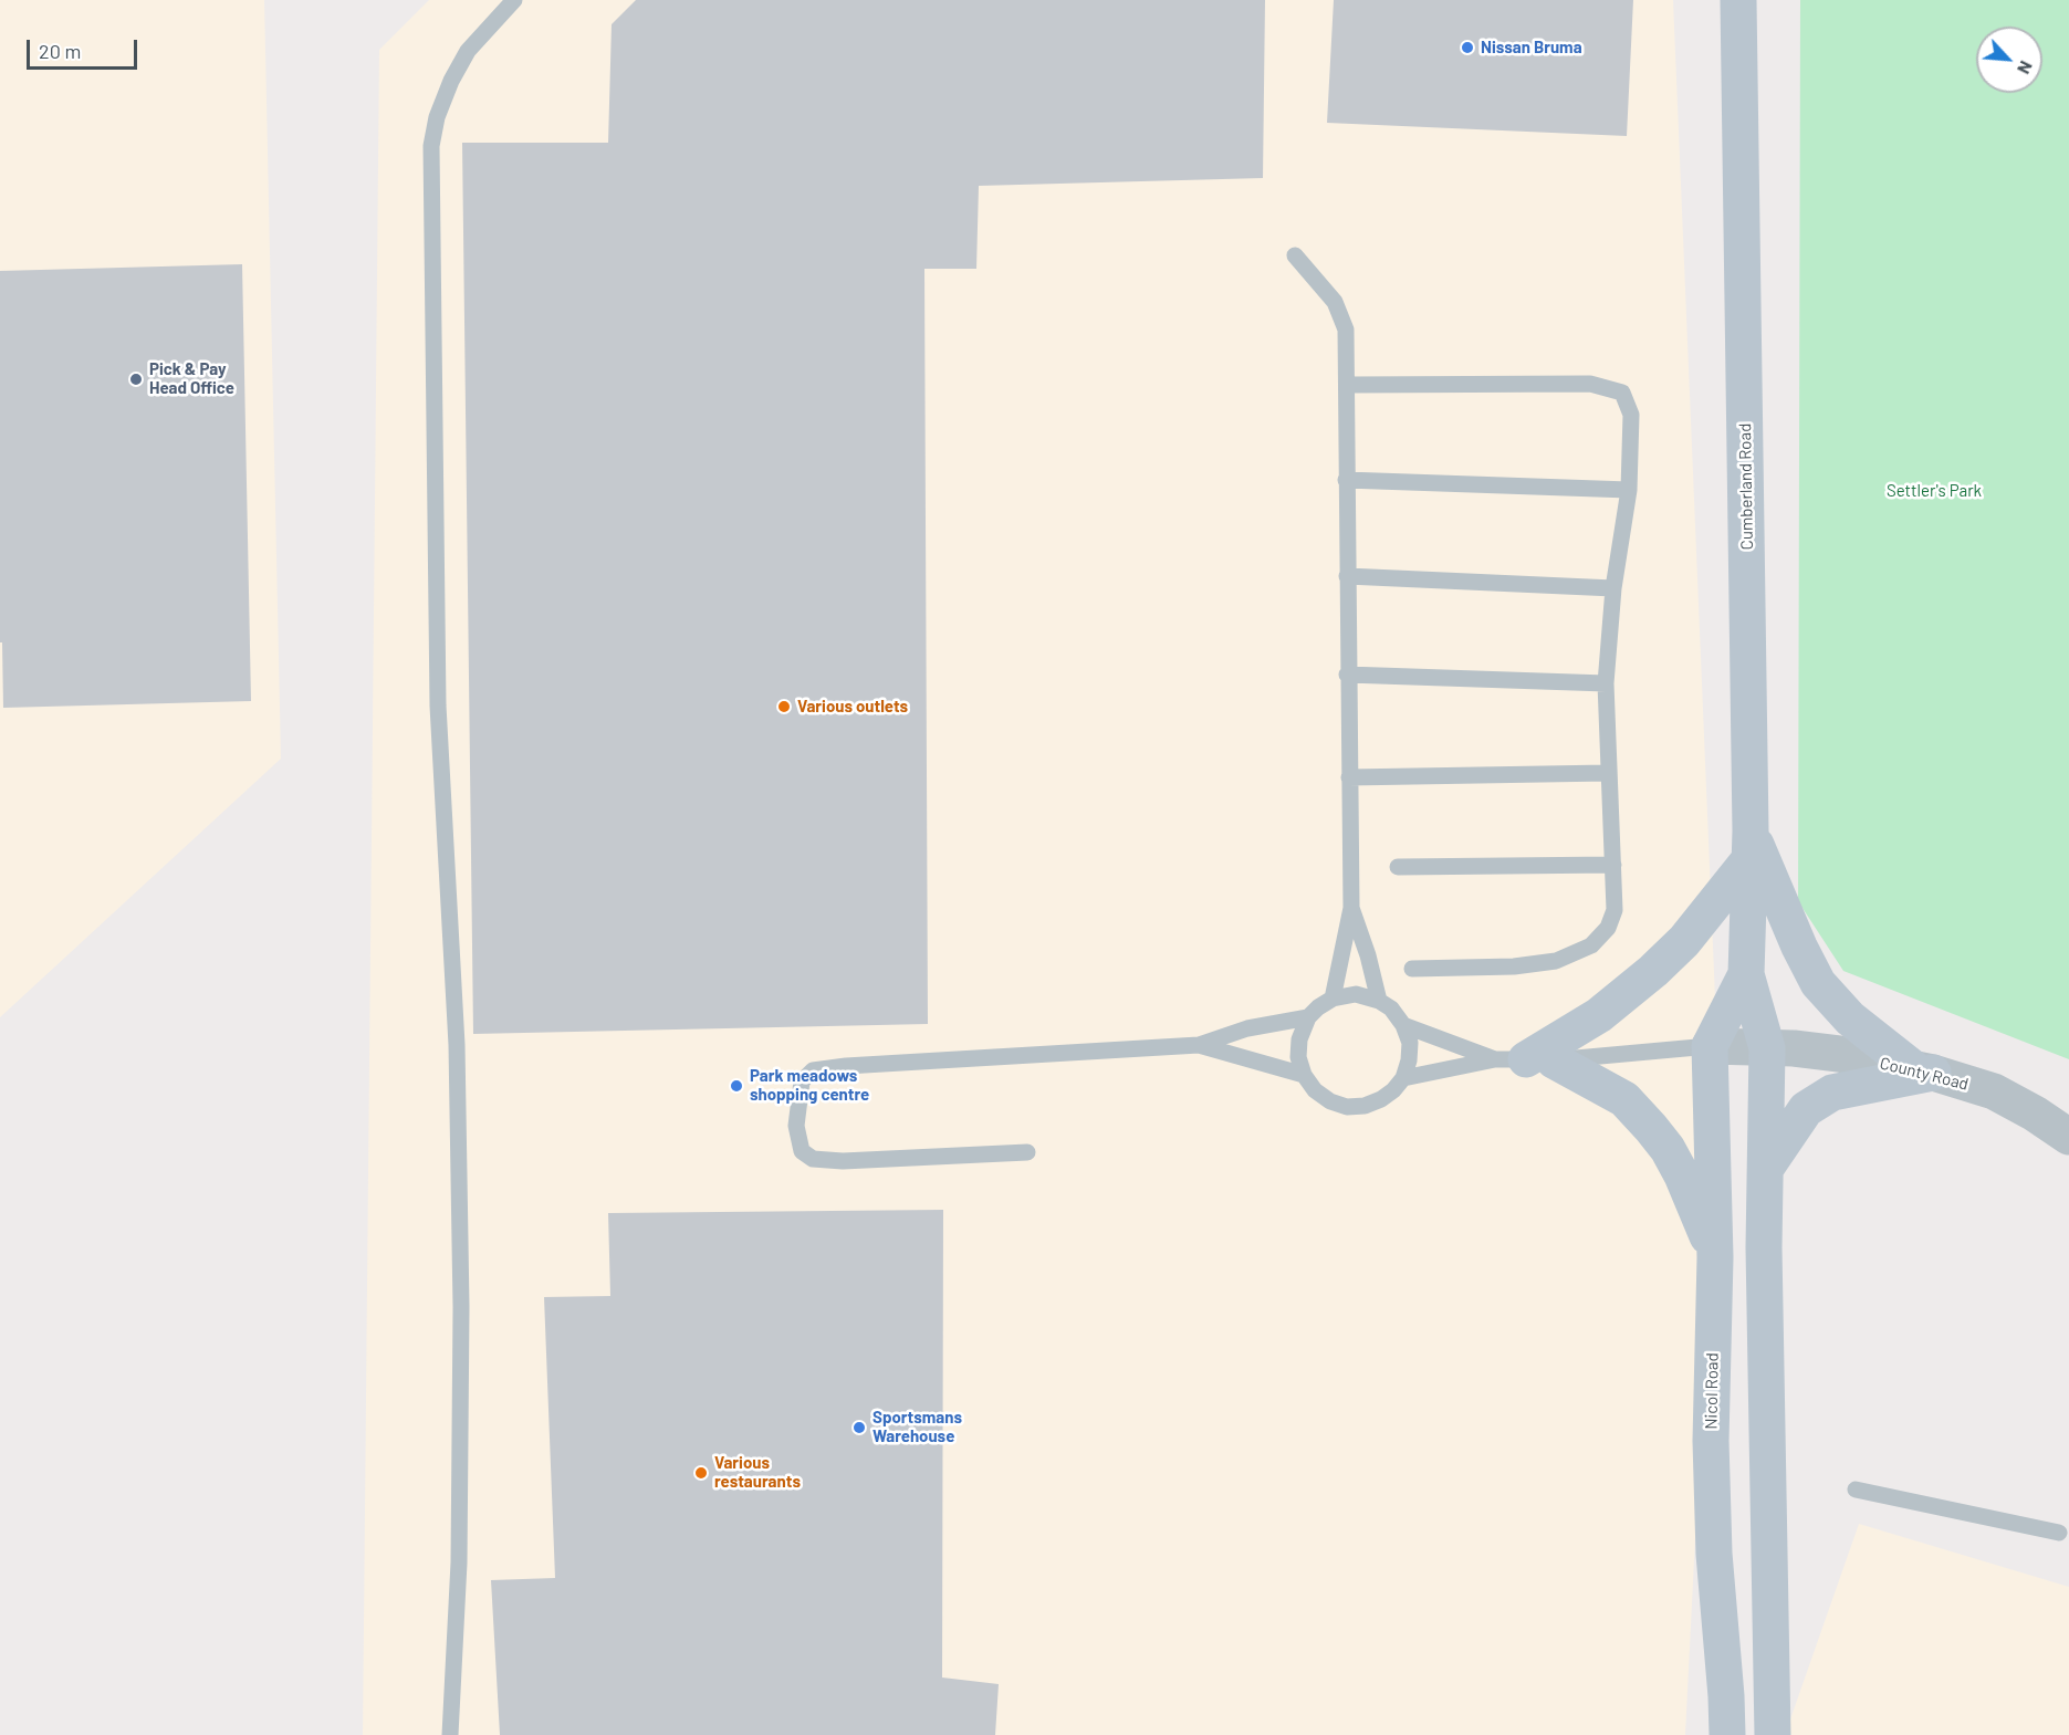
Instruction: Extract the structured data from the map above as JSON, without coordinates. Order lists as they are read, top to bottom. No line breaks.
{"streets":{"main road":["Cumberland Road","Nicol Road"],"street":["County Road"]},"crossings":[["Cumberland Road","County Road"],["Cumberland Road","Nicol Road"],["County Road","Nicol Road"]],"parks":["Settler's Park"],"places":["Nissan Bruma","Pick & Pay Head Office","Various outlets","Park meadows shopping centre","Sportsmans Warehouse","Various restaurants"],"scale_bar":"20 m","north":"bottom right"}
